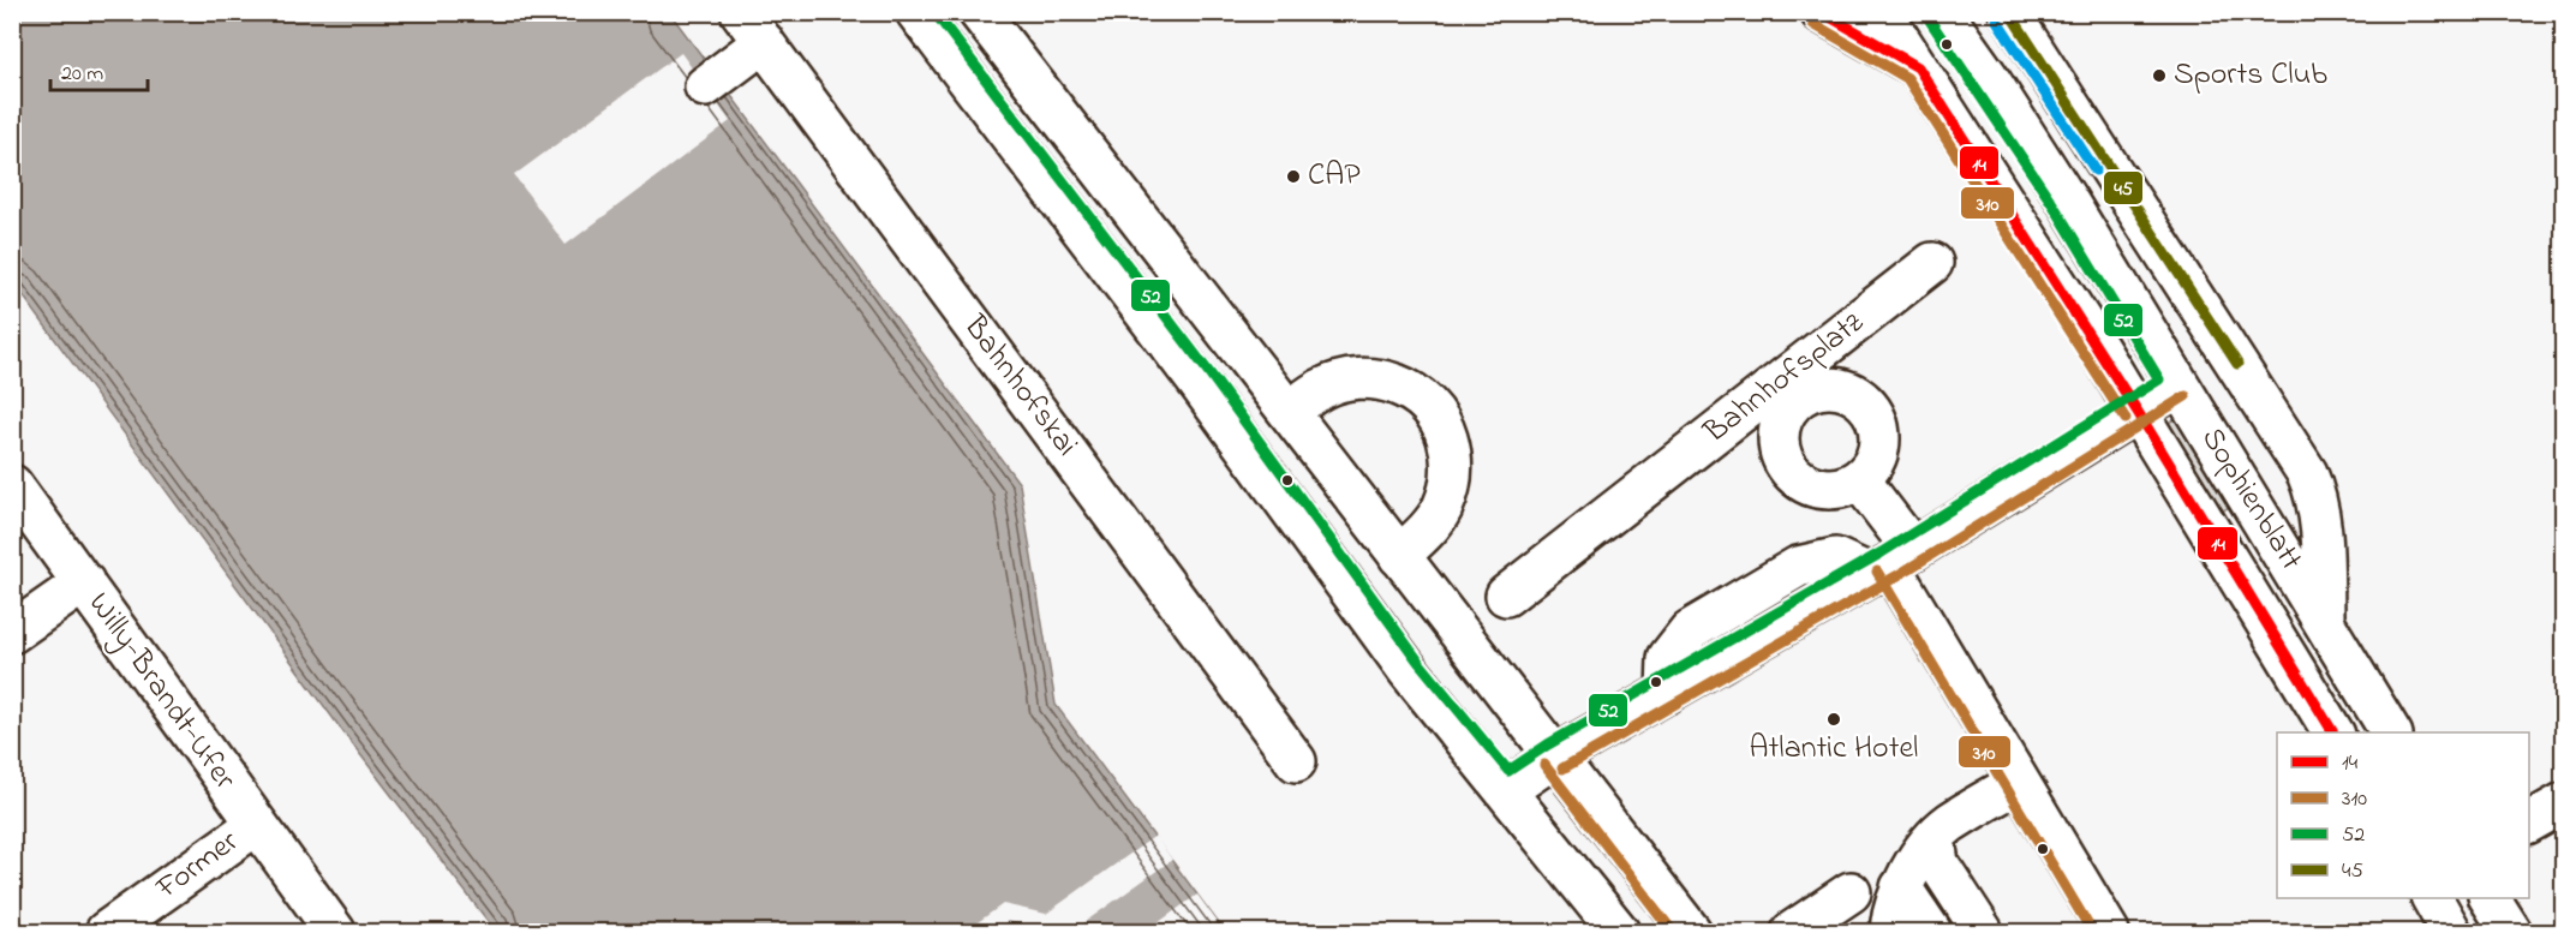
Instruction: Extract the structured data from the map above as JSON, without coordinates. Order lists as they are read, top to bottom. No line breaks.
{"streets":{"street":["Bahnhofsplatz","Bahnhofskai","Sophienblatt","Willy-Brandt-Ufer","Former"]},"crossings":[["Willy-Brandt-Ufer","Former"]],"places":["Sports Club","CAP","Atlantic Hotel"],"lines":["transit line 14","transit line 52","transit line 45","transit line 310"],"legend":["14","310","52","45"],"scale_bar":"20 m"}
